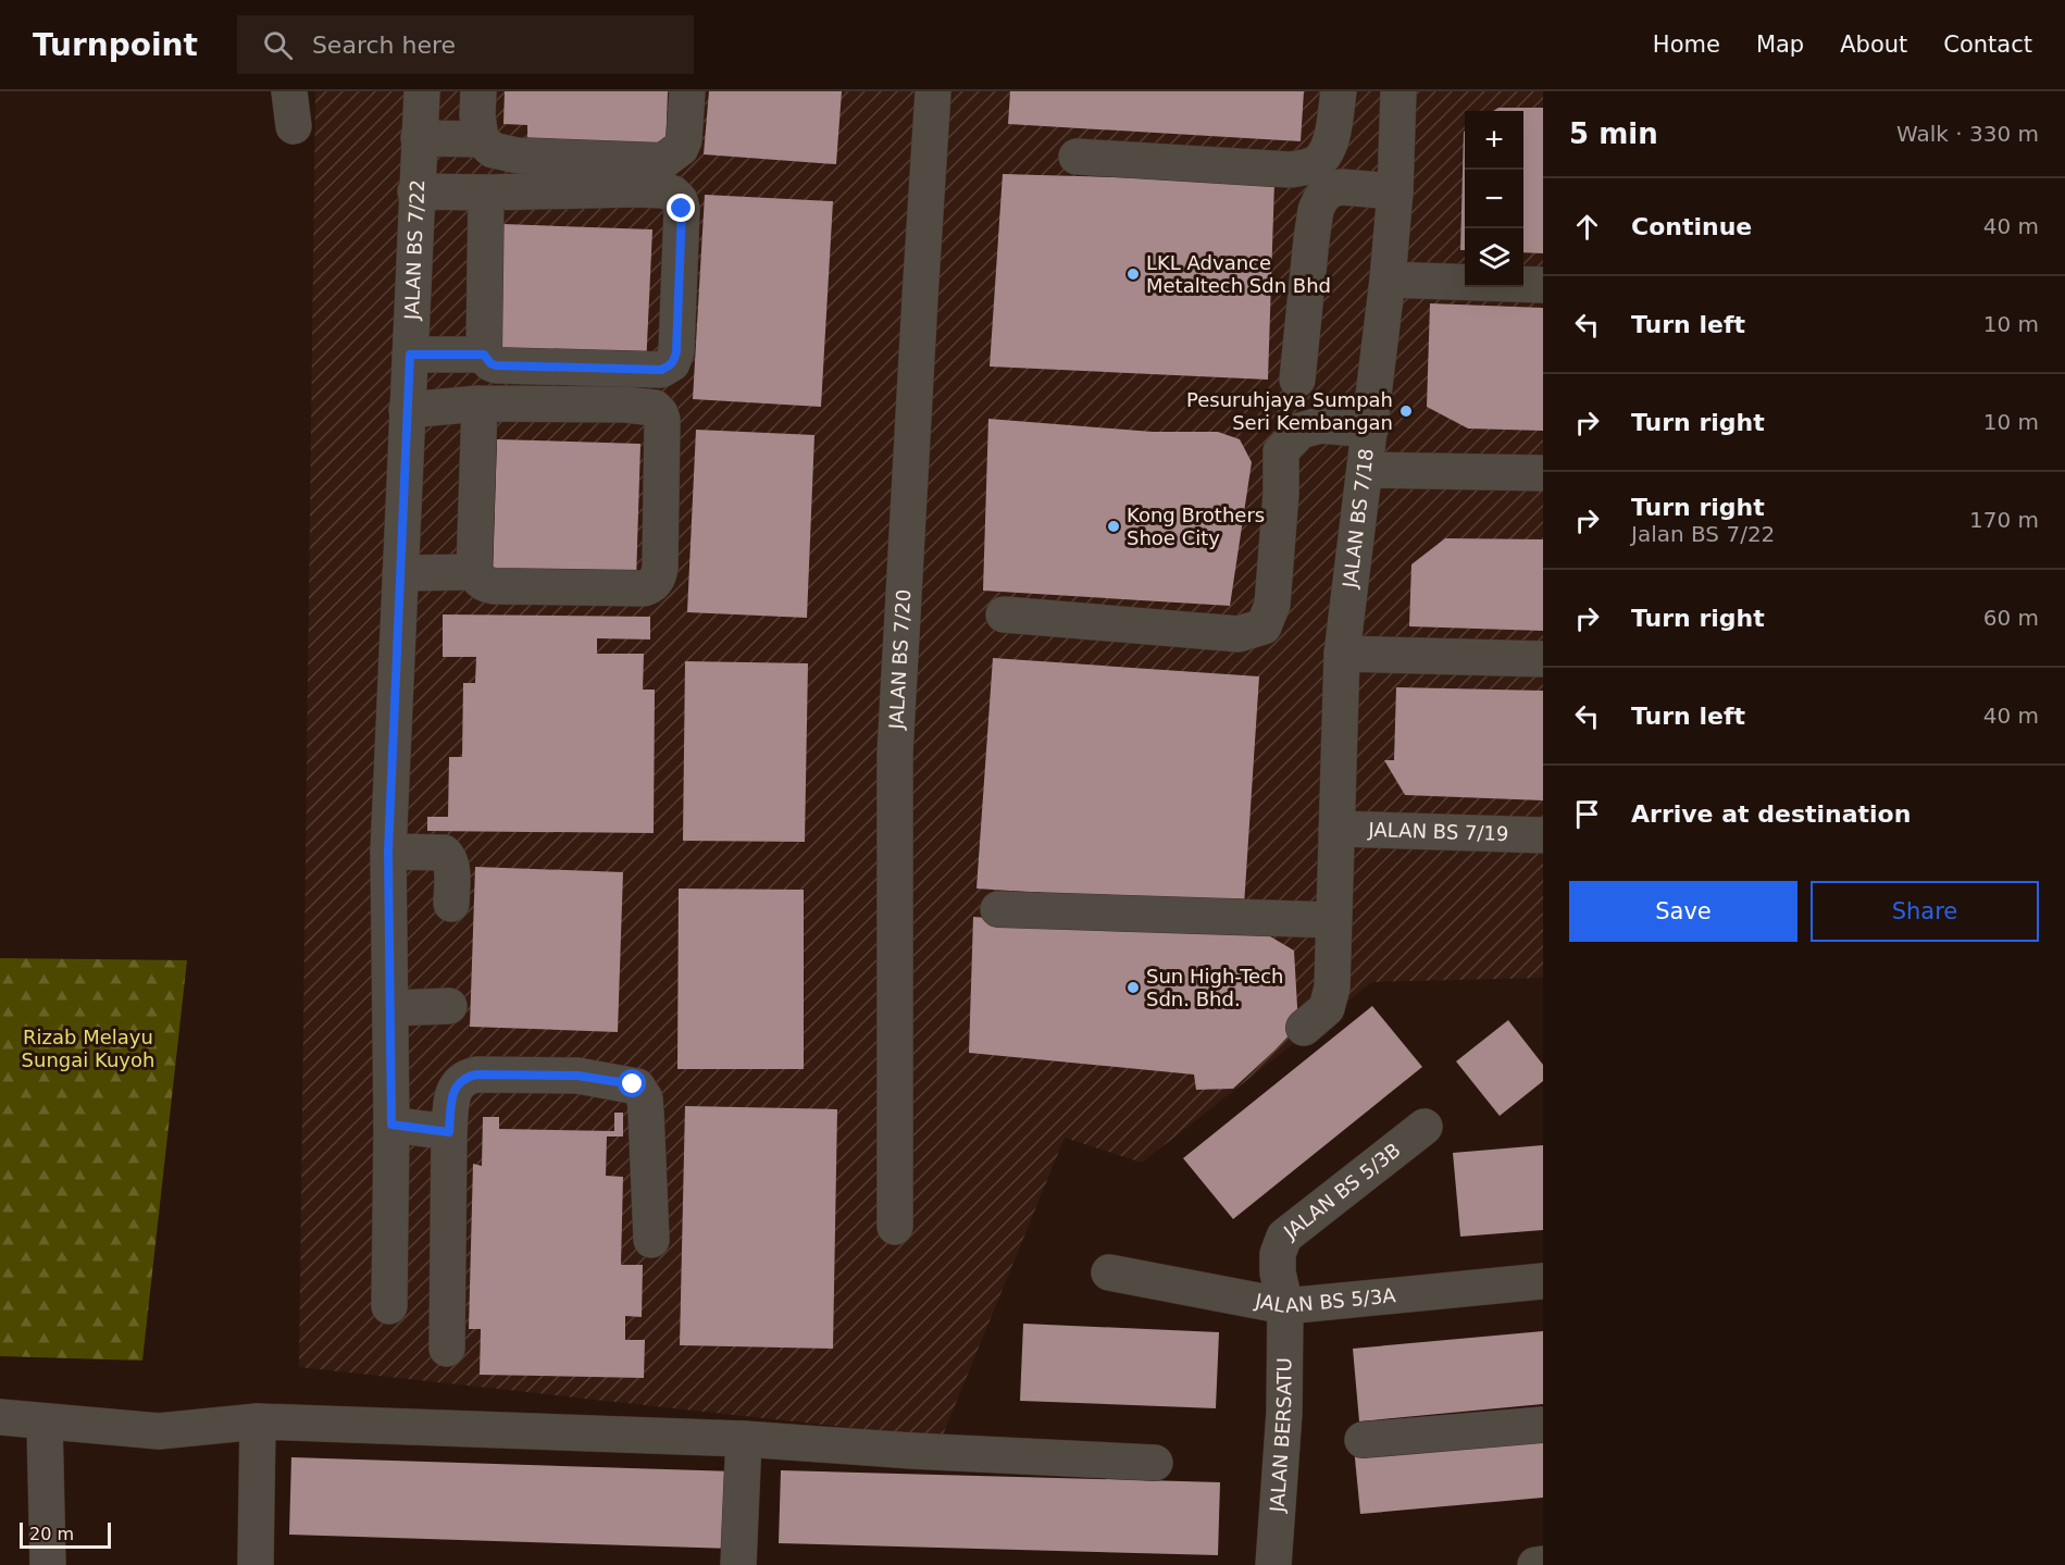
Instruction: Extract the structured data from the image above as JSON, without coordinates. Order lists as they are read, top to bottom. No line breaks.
{"streets":{"street":["JALAN BS 7/22","JALAN BS 7/18","JALAN BS 7/20","JALAN BS 7/19","JALAN BS 5/3B","JALAN BS 5/3A","JALAN BERSATU"]},"crossings":[["JALAN BS 7/18","JALAN BS 7/19"],["JALAN BS 5/3B","JALAN BS 5/3A"],["JALAN BS 5/3B","JALAN BERSATU"],["JALAN BS 5/3A","JALAN BERSATU"]],"parks":["Rizab Melayu Sungai Kuyoh"],"places":["LKL Advance Metaltech Sdn Bhd","Pesuruhjaya Sumpah Seri Kembangan","Kong Brothers Shoe City","Sun High-Tech Sdn. Bhd."],"scale_bar":"20 m","page":{"header":"Turnpoint","search":"Search here","nav":["Home","Map","About","Contact"],"heading":["5 min","Walk · 330 m"],"map_buttons":["+","−"],"list":[["Continue","40 m"],["Turn left","10 m"],["Turn right","10 m"],["Turn right","Jalan BS 7/22","170 m"],["Turn right","60 m"],["Turn left","40 m"],"Arrive at destination"],"buttons":["Save","Share"],"scale":"20 m"}}
